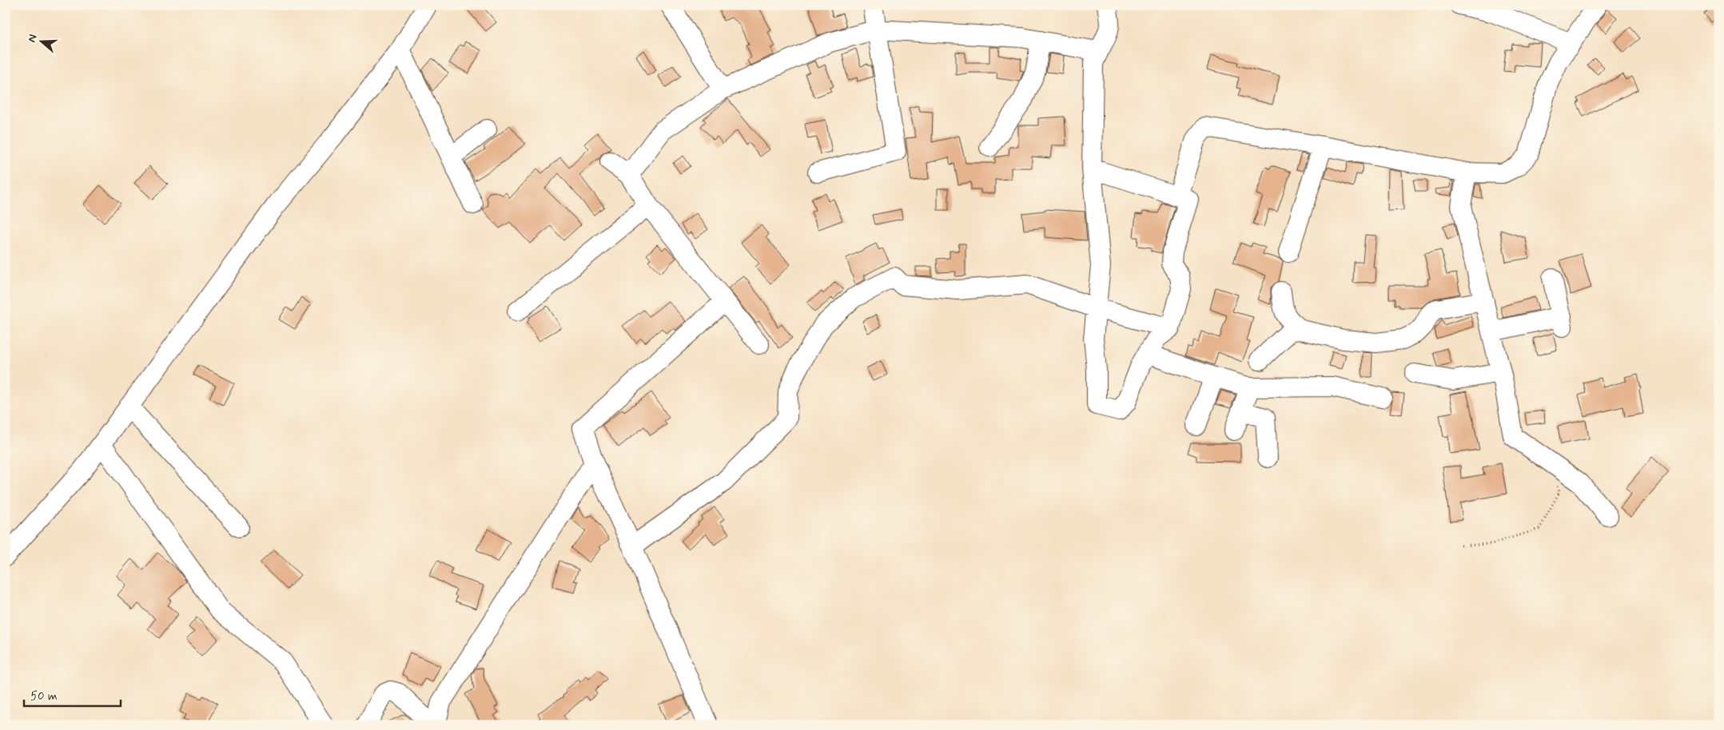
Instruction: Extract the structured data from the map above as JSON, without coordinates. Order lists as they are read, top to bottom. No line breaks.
{"scale_bar":"50 m","north":"left"}
